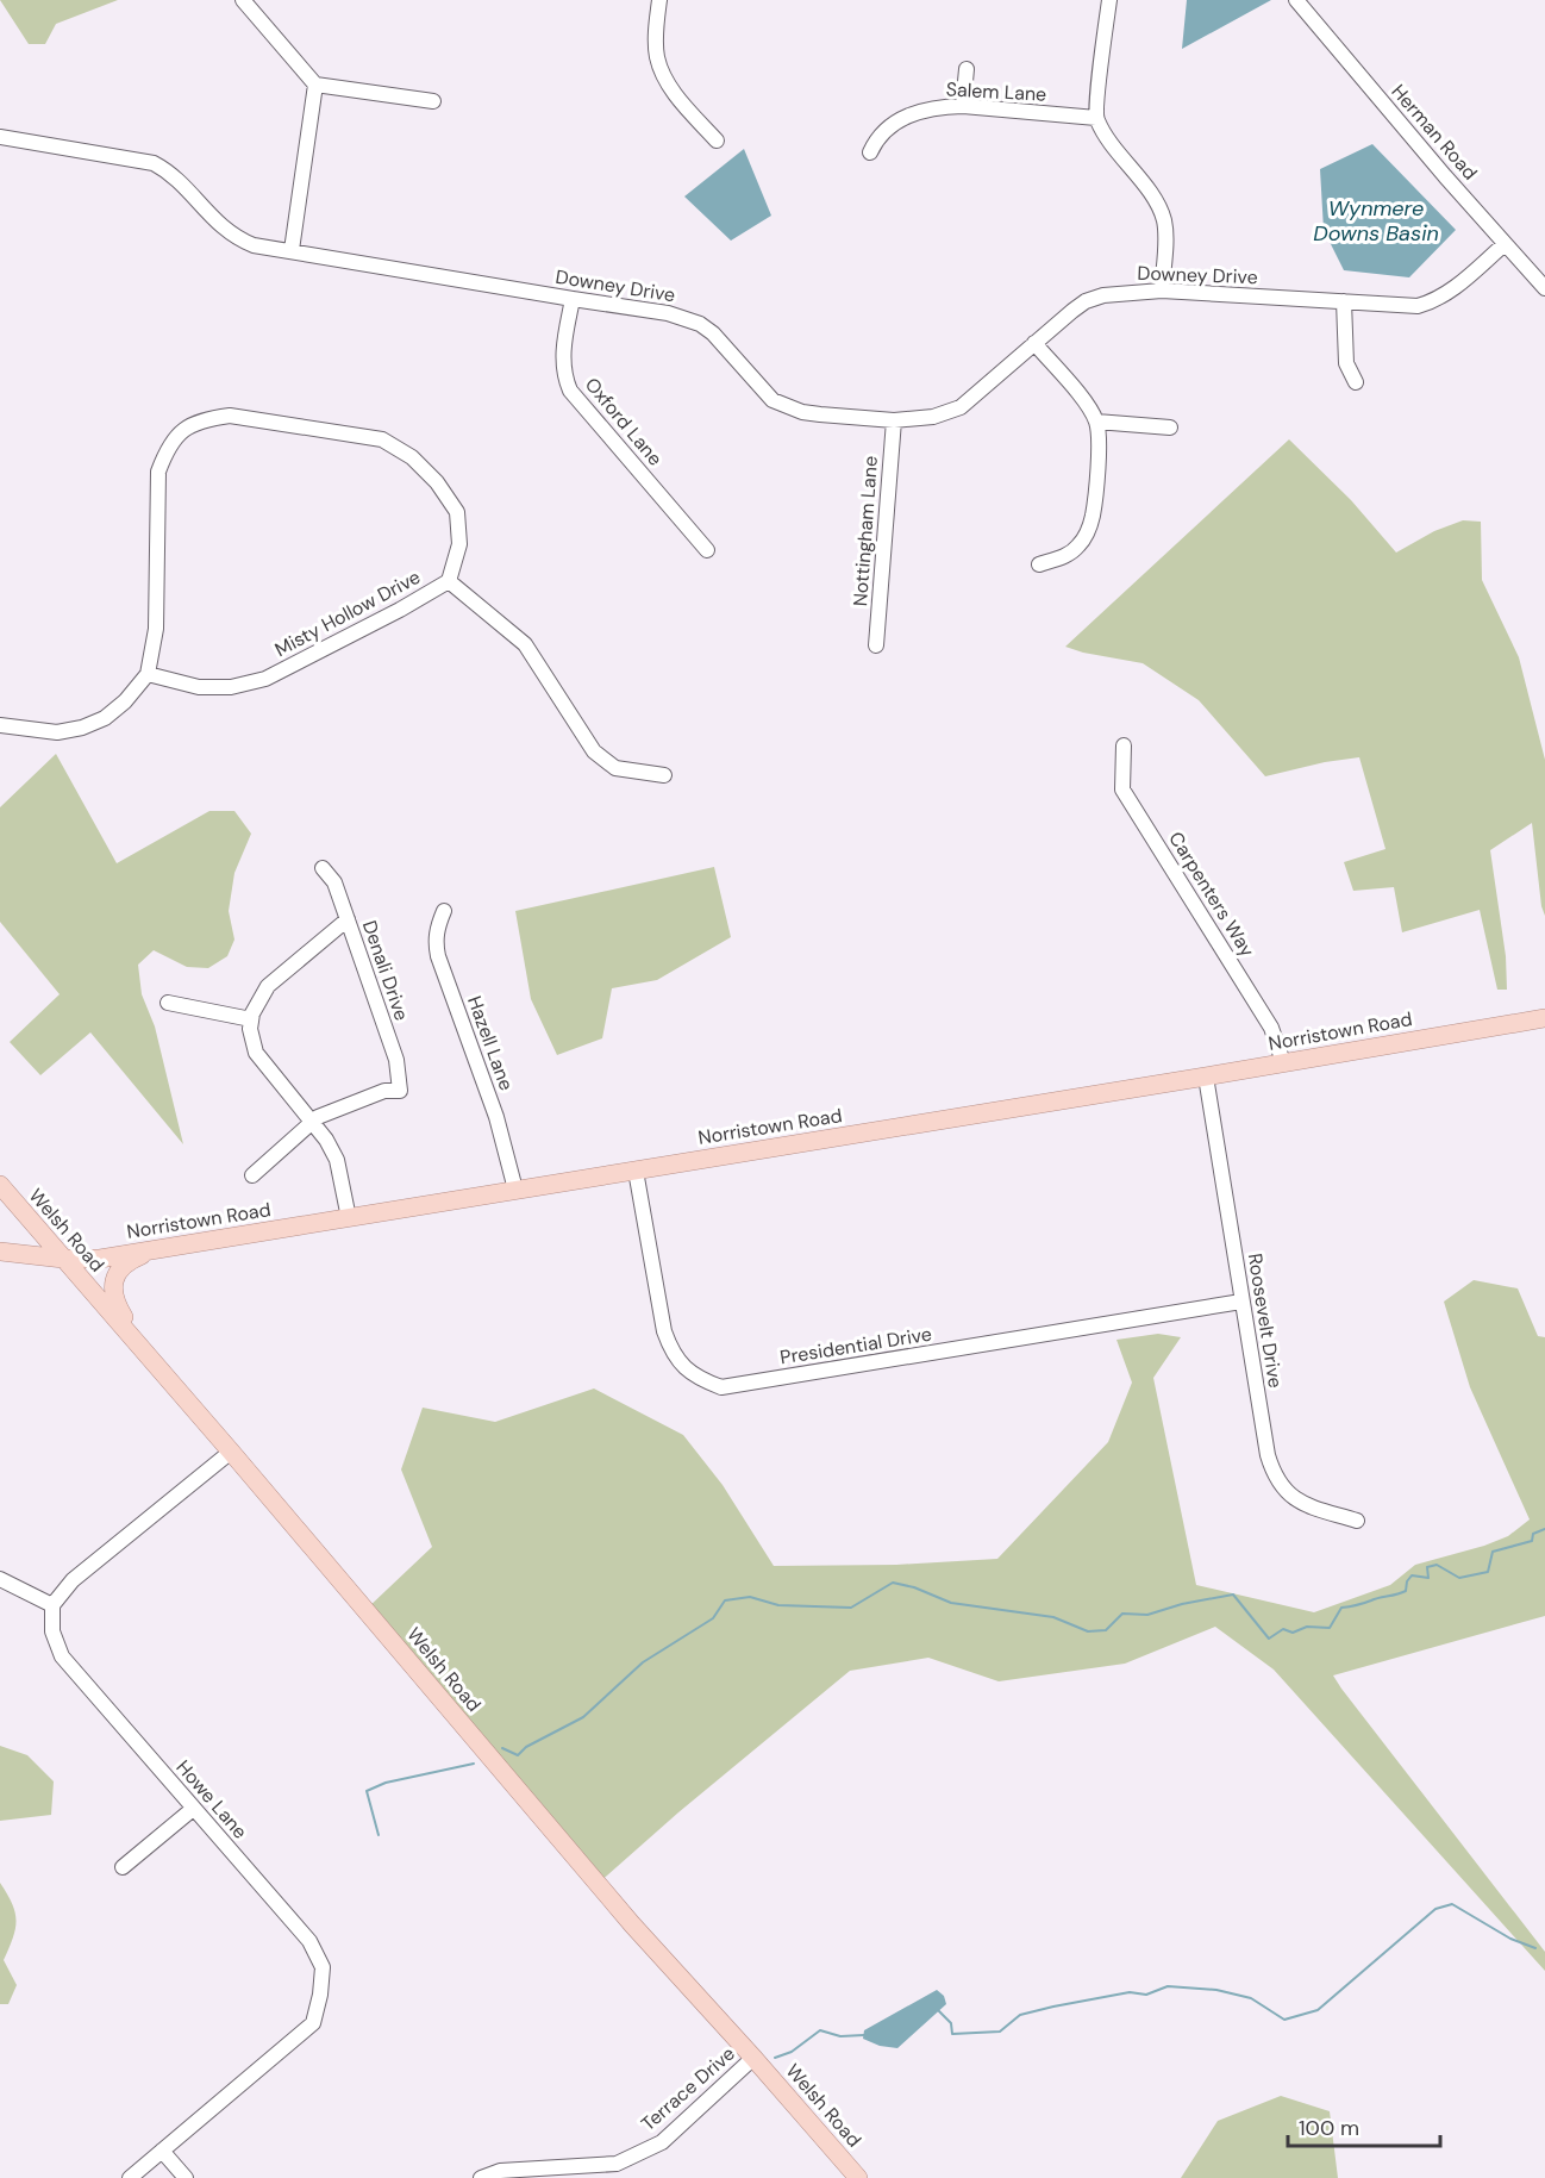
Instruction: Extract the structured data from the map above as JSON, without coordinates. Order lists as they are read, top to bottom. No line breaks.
{"streets":{"main road":["Norristown Road","Welsh Road"],"street":["Salem Lane","Herman Road","Downey Drive","Oxford Lane","Nottingham Lane","Misty Hollow Drive","Carpenters Way","Denali Drive","Hazell Lane","Roosevelt Drive","Presidential Drive","Howe Lane","Terrace Drive"]},"crossings":[["Herman Road","Downey Drive"],["Downey Drive","Oxford Lane"],["Downey Drive","Nottingham Lane"],["Carpenters Way","Norristown Road"],["Norristown Road","Hazell Lane"],["Norristown Road","Welsh Road"],["Norristown Road","Roosevelt Drive"],["Norristown Road","Presidential Drive"],["Welsh Road","Terrace Drive"],["Roosevelt Drive","Presidential Drive"]],"water":["Wynmere Downs Basin"],"scale_bar":"100 m"}
